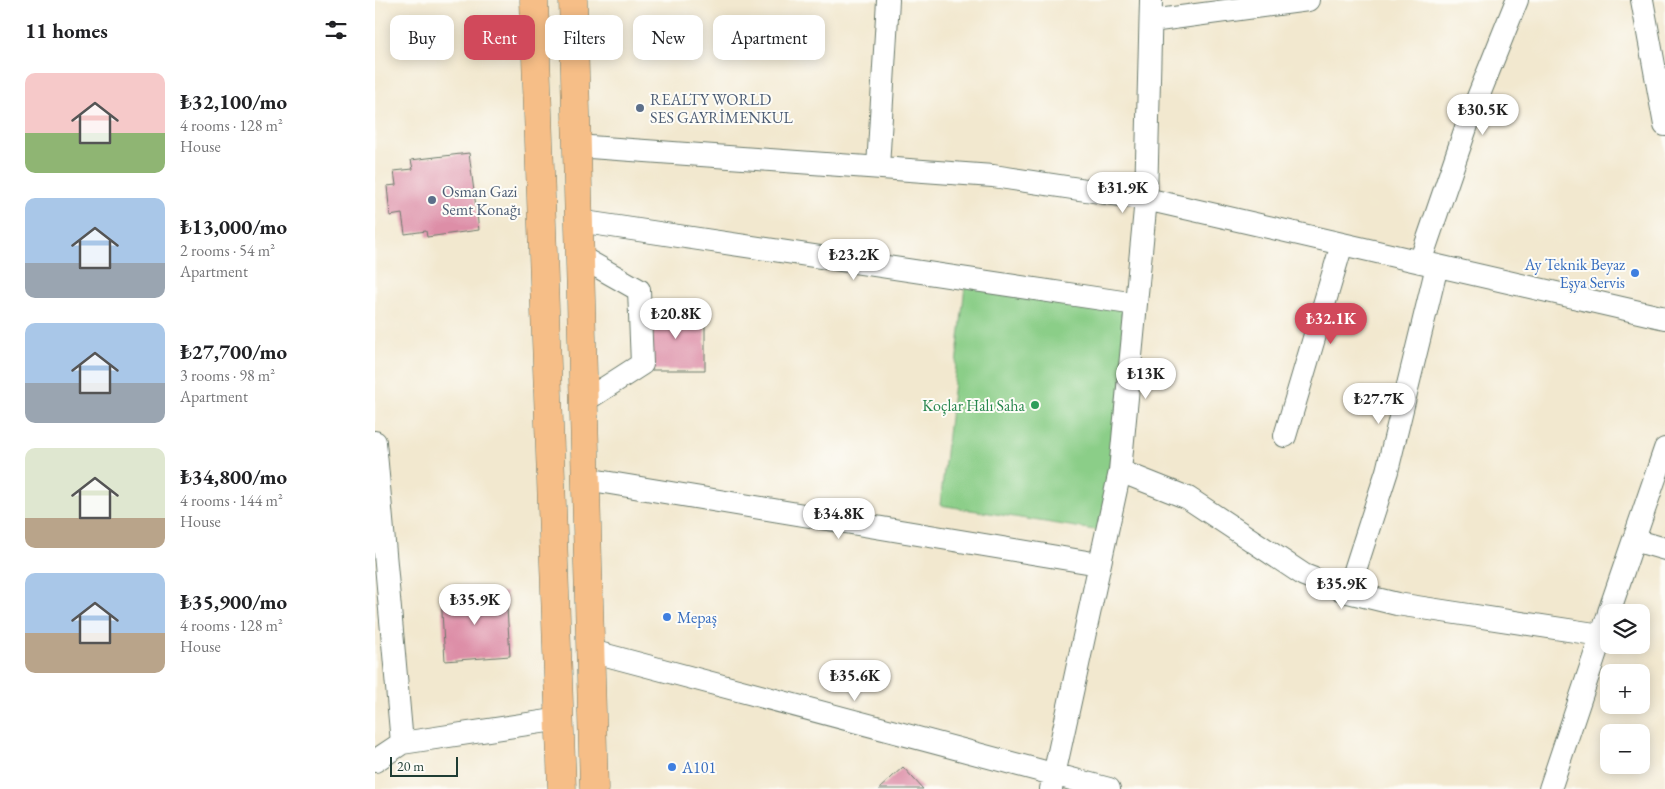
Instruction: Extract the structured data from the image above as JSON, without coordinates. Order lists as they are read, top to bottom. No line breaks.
{"places":["REALTY WORLD SES GAYRİMENKUL","Osman Gazi Semt Konağı","Ay Teknik Beyaz Eşya Servis","Koçlar Halı Saha","Mepaş","A101"],"scale_bar":"20 m","page":{"heading":"11 homes","chip":["Buy","Rent","Filters","New","Apartment"],"list":[{"name":"₺32,100/mo","note":"4 rooms · 128 m² · House"},{"name":"₺13,000/mo","note":"2 rooms · 54 m² · Apartment"},{"name":"₺27,700/mo","note":"3 rooms · 98 m² · Apartment"},{"name":"₺34,800/mo","note":"4 rooms · 144 m² · House"},{"name":"₺35,900/mo","note":"4 rooms · 128 m² · House"}],"price":["₺30.5K","₺31.9K","₺23.2K","₺20.8K","₺32.1K","₺13K","₺27.7K","₺34.8K","₺35.9K","₺35.9K","₺35.6K"],"map_buttons":["+","−"],"scale":"20 m"}}
